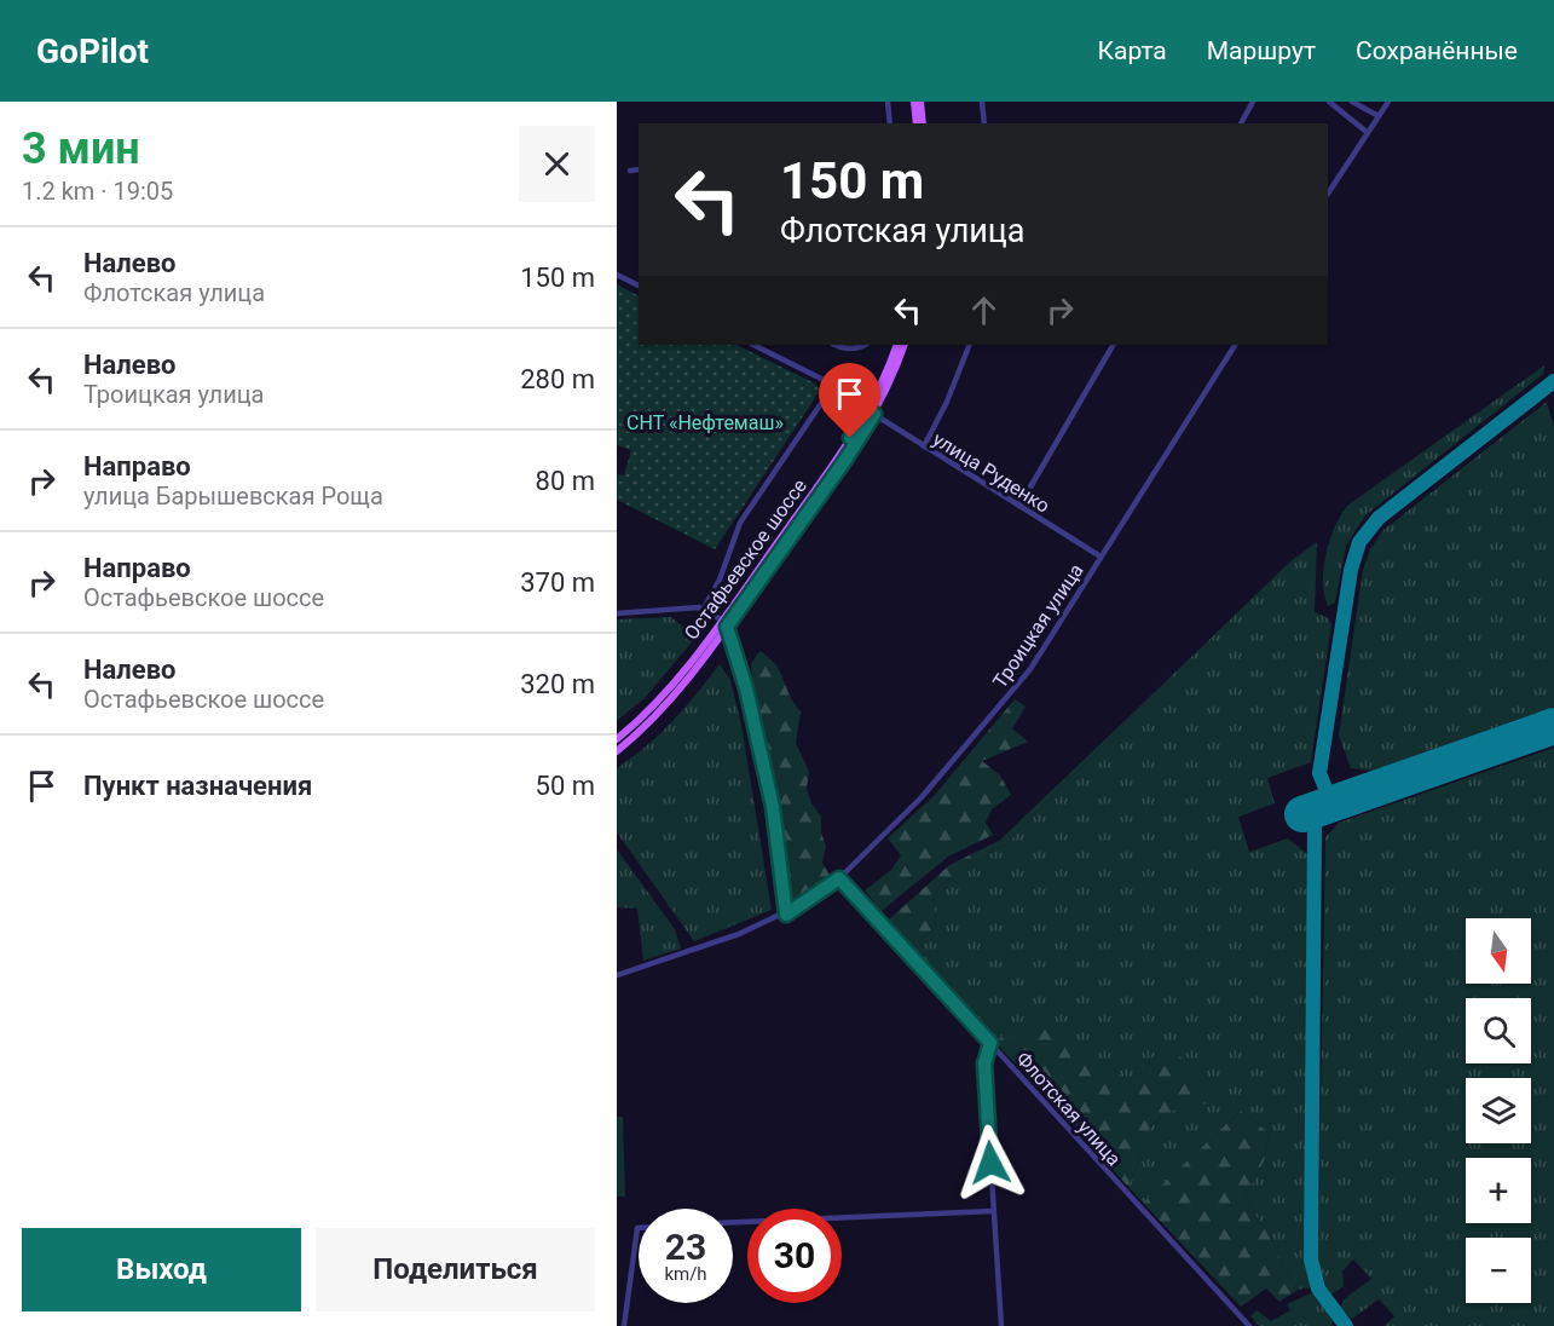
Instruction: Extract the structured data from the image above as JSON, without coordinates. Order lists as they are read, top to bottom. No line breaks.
{"streets":{"main road":["Остафьевское шоссе"],"street":["улица Руденко","Троицкая улица","Флотская улица"]},"crossings":[["улица Руденко","Остафьевское шоссе"],["улица Руденко","Троицкая улица"],["Троицкая улица","Флотская улица"]],"parks":["СНТ «Нефтемаш»"],"north":"bottom","page":{"header":"GoPilot","nav":["Карта","Маршрут","Сохранённые"],"heading":["3 мин","1.2 km · 19:05"],"turn":["150 m","Флотская улица"],"list":[{"name":"Налево","note":"Флотская улица","value":"150 m"},{"name":"Налево","note":"Троицкая улица","value":"280 m"},{"name":"Направо","note":"улица Барышевская Роща","value":"80 m"},{"name":"Направо","note":"Остафьевское шоссе","value":"370 m"},{"name":"Налево","note":"Остафьевское шоссе","value":"320 m"},{"name":"Пункт назначения","value":"50 m"}],"map_buttons":["+","−"],"speed":"23 km/h","limit":"30","buttons":["Выход","Поделиться"]}}
